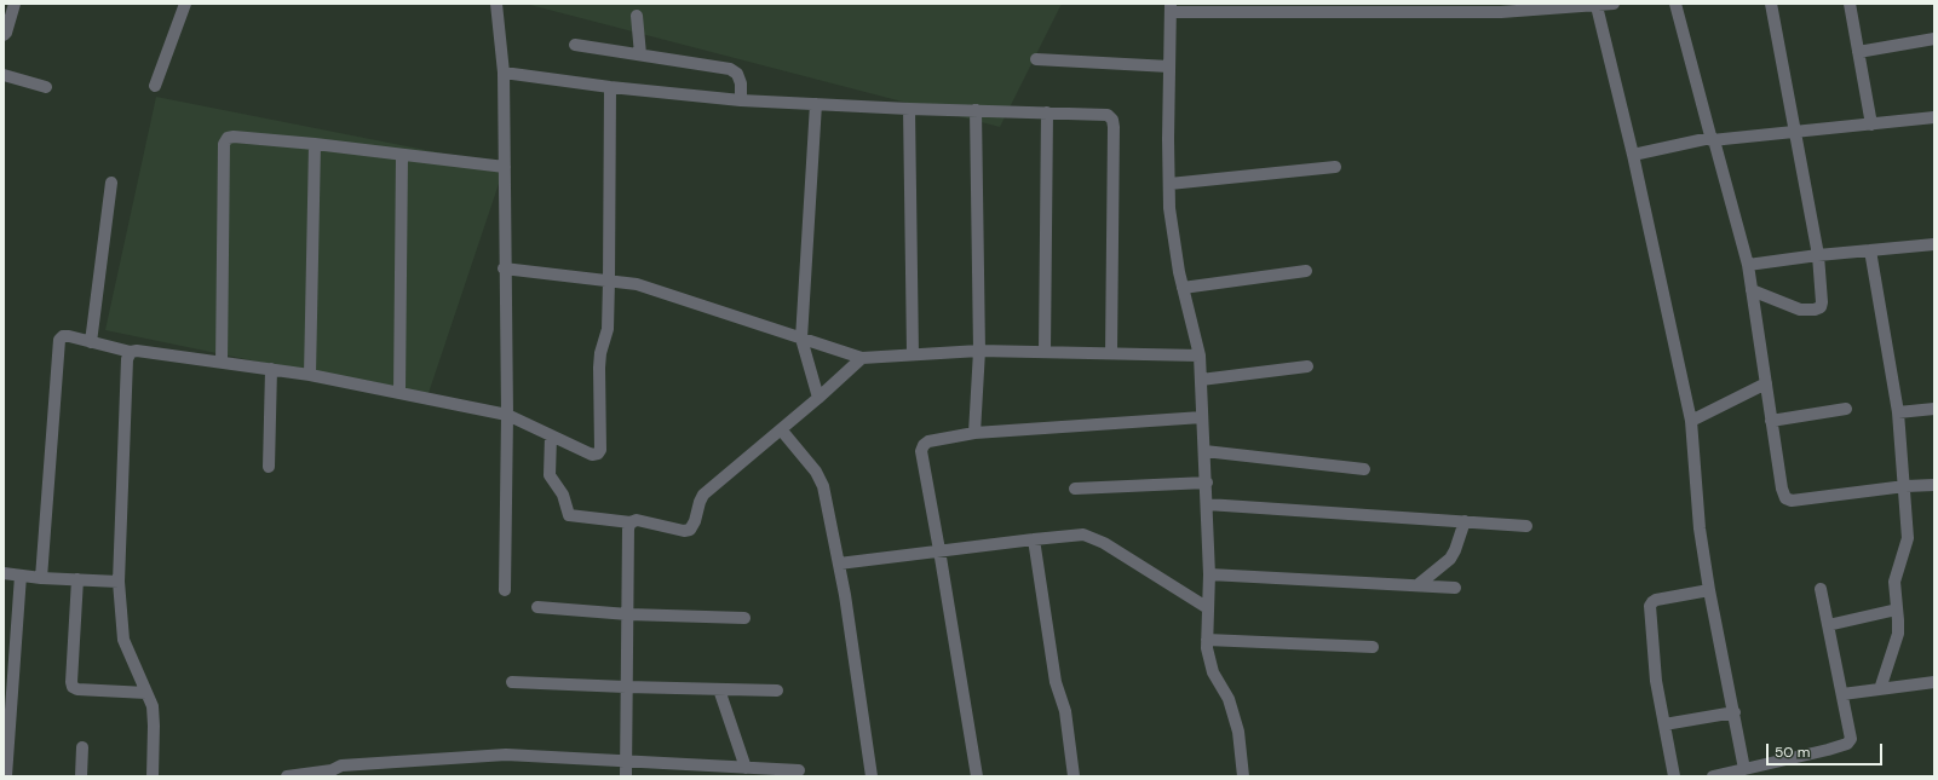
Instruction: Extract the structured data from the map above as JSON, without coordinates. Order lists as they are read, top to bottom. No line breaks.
{"scale_bar":"50 m"}
